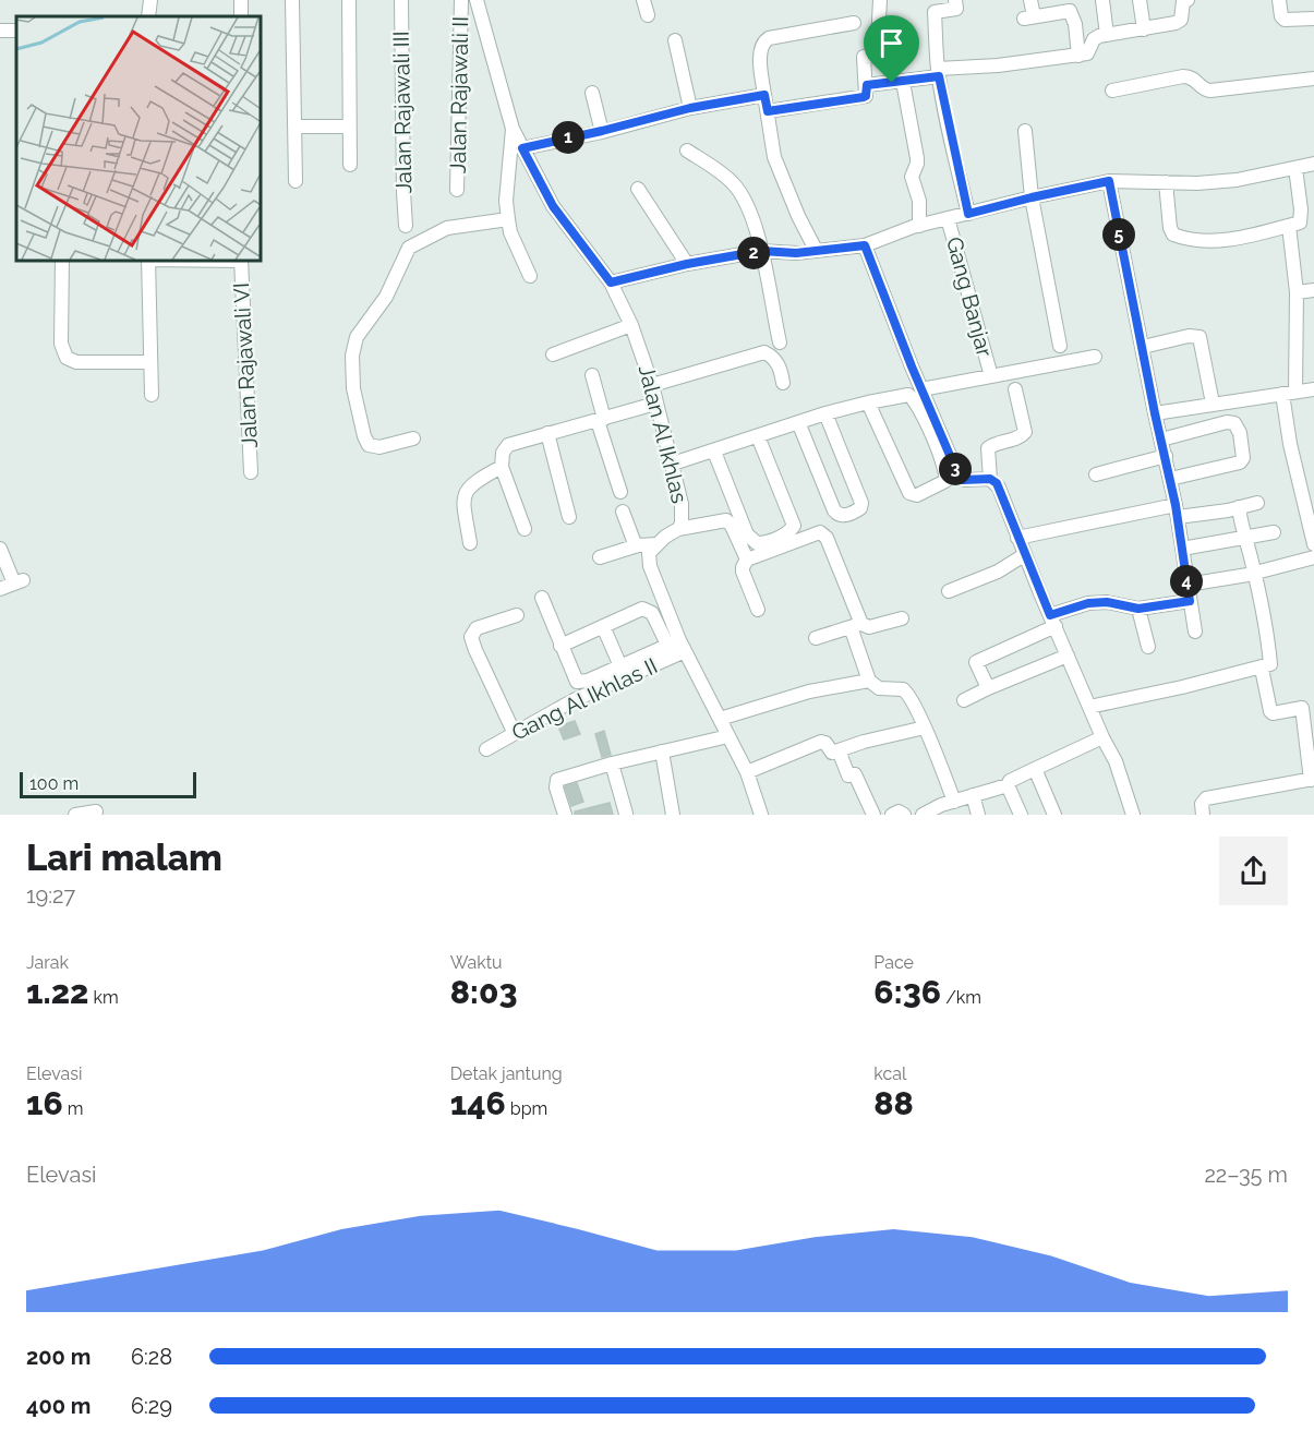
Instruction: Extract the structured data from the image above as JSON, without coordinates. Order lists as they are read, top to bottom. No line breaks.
{"streets":{"street":["Jalan Rajawali II","Jalan Rajawali III","Gang Banjar","Jalan Rajawali VI","Jalan Al Ikhlas","Gang Al Ikhlas II"]},"scale_bar":"100 m","page":{"pins":["1","5","2","3","4"],"scale":"100 m","heading":["Lari malam","19:27"],"stats":[["Jarak","1.22 km"],["Waktu","8:03"],["Pace","6:36 /km"],["Elevasi","16 m"],["Detak jantung","146 bpm"],["kcal","88"]],"chart":["Elevasi","22–35 m"],"list":[{"name":"200 m","note":"6:28"},{"name":"400 m","note":"6:29"}]}}
